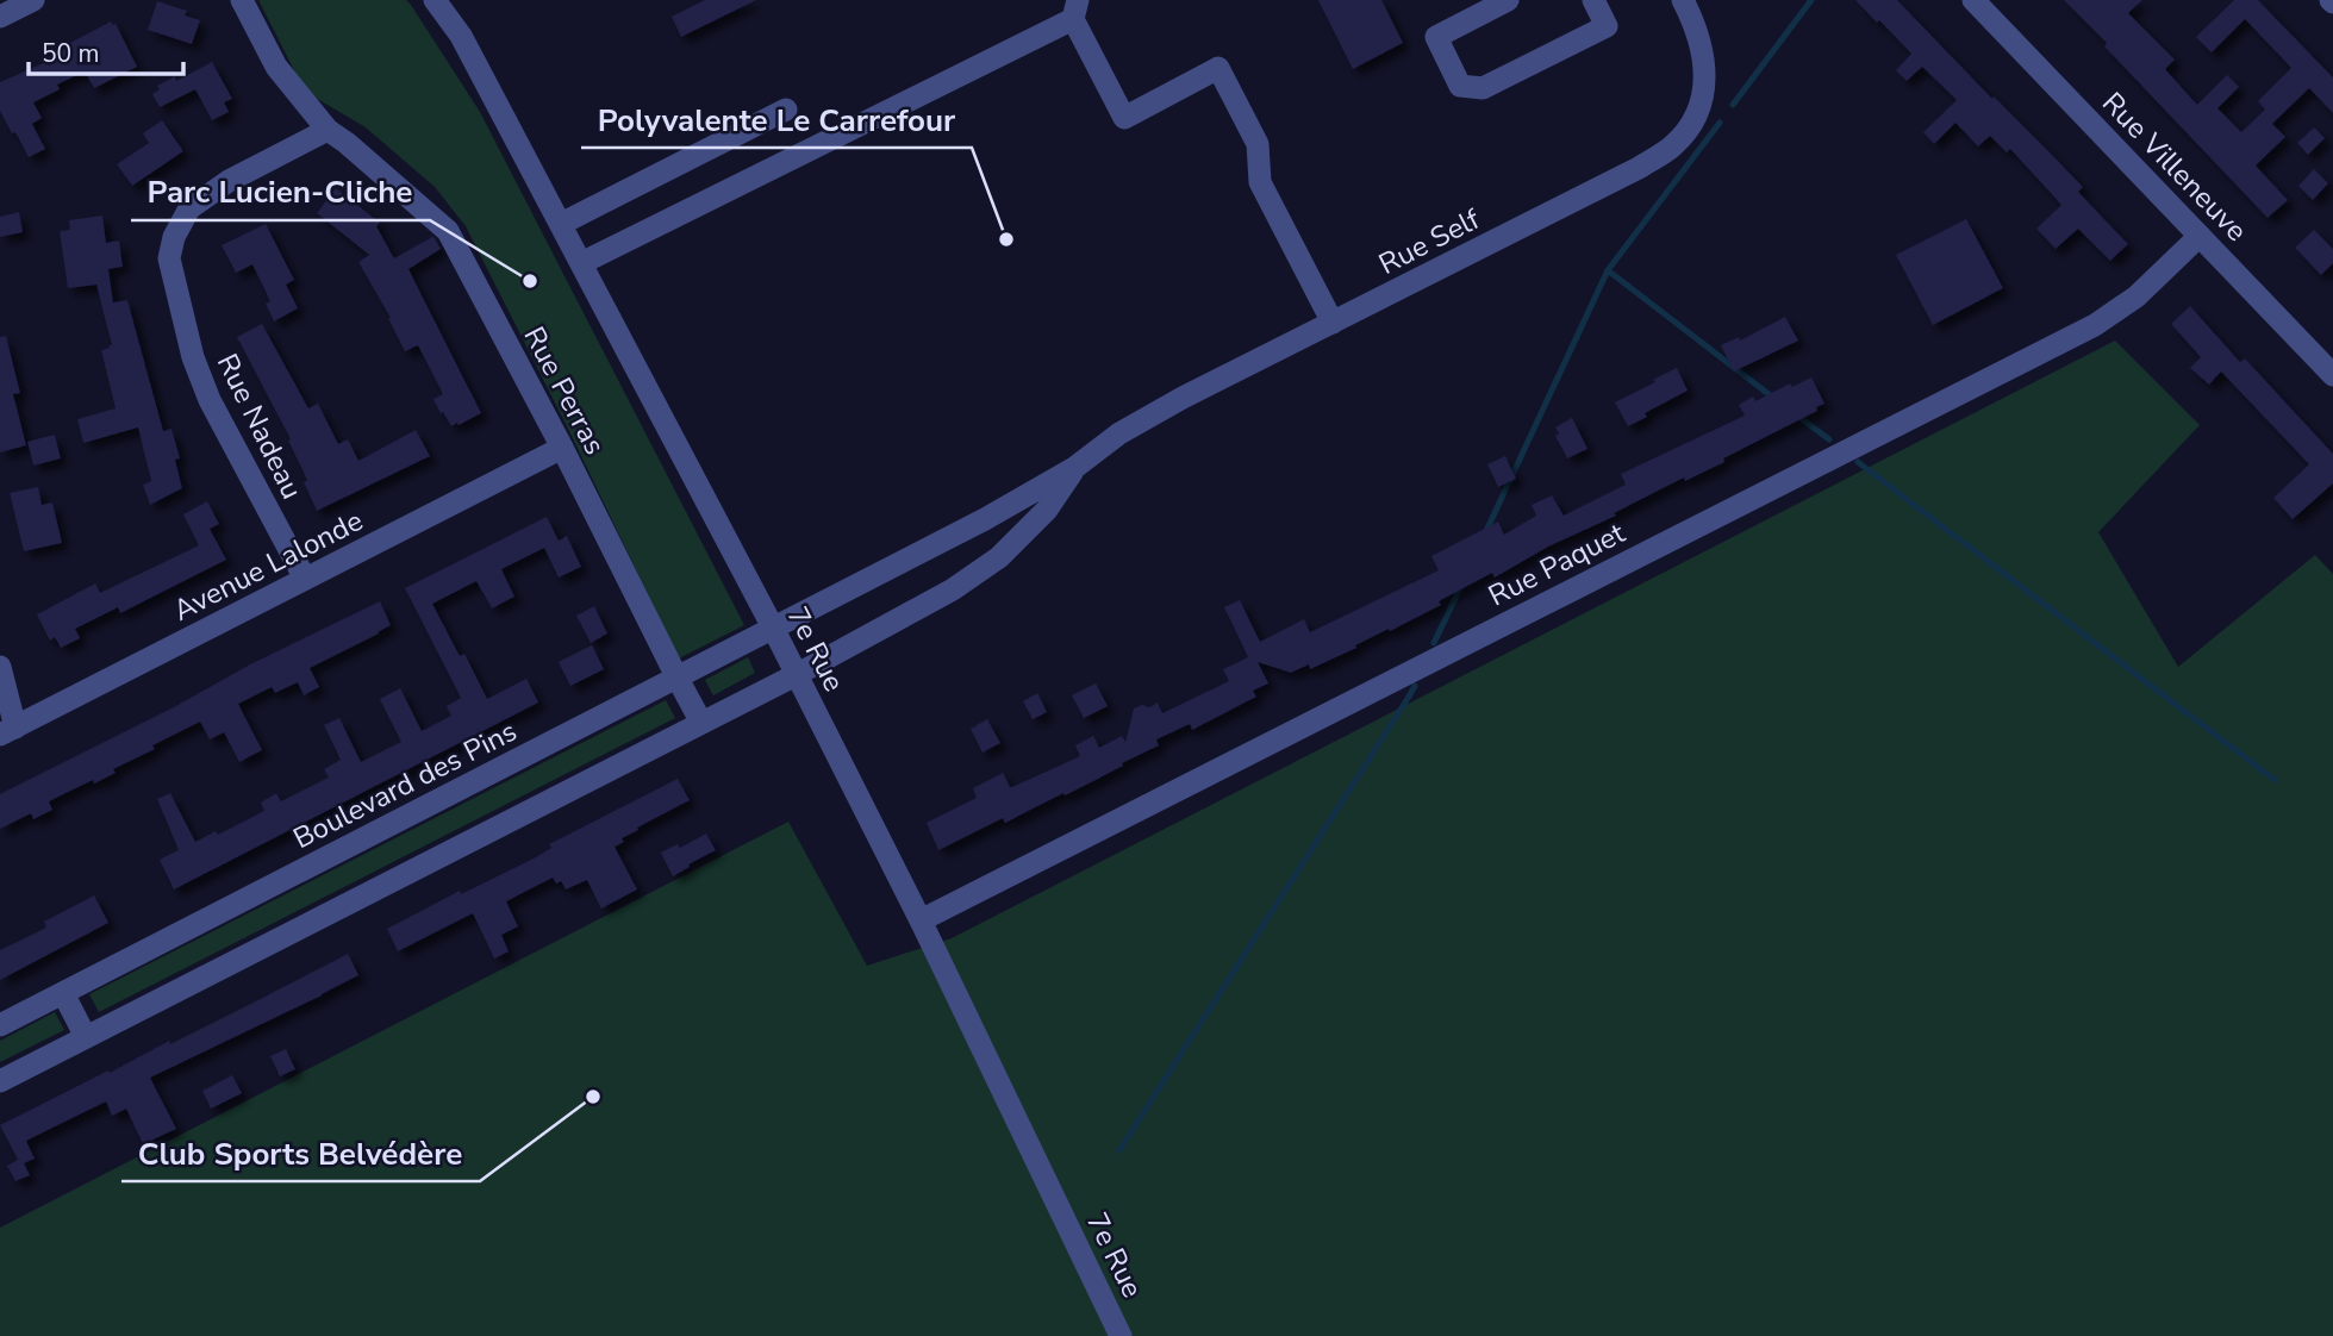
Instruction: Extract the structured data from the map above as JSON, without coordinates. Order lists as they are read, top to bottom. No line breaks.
{"streets":{"street":["Rue Villeneuve","Rue Self","Rue Perras","Rue Nadeau","Rue Paquet","Avenue Lalonde","7e Rue","Boulevard des Pins"]},"crossings":[["Rue Villeneuve","Rue Paquet"],["Rue Self","7e Rue"],["Rue Self","Boulevard des Pins"],["Rue Perras","Rue Nadeau"],["Rue Perras","Avenue Lalonde"],["Rue Perras","Boulevard des Pins"],["Rue Nadeau","Avenue Lalonde"],["Rue Paquet","7e Rue"],["7e Rue","Boulevard des Pins"]],"places":["Polyvalente Le Carrefour","Parc Lucien-Cliche","Club Sports Belvédère"],"scale_bar":"50 m"}
